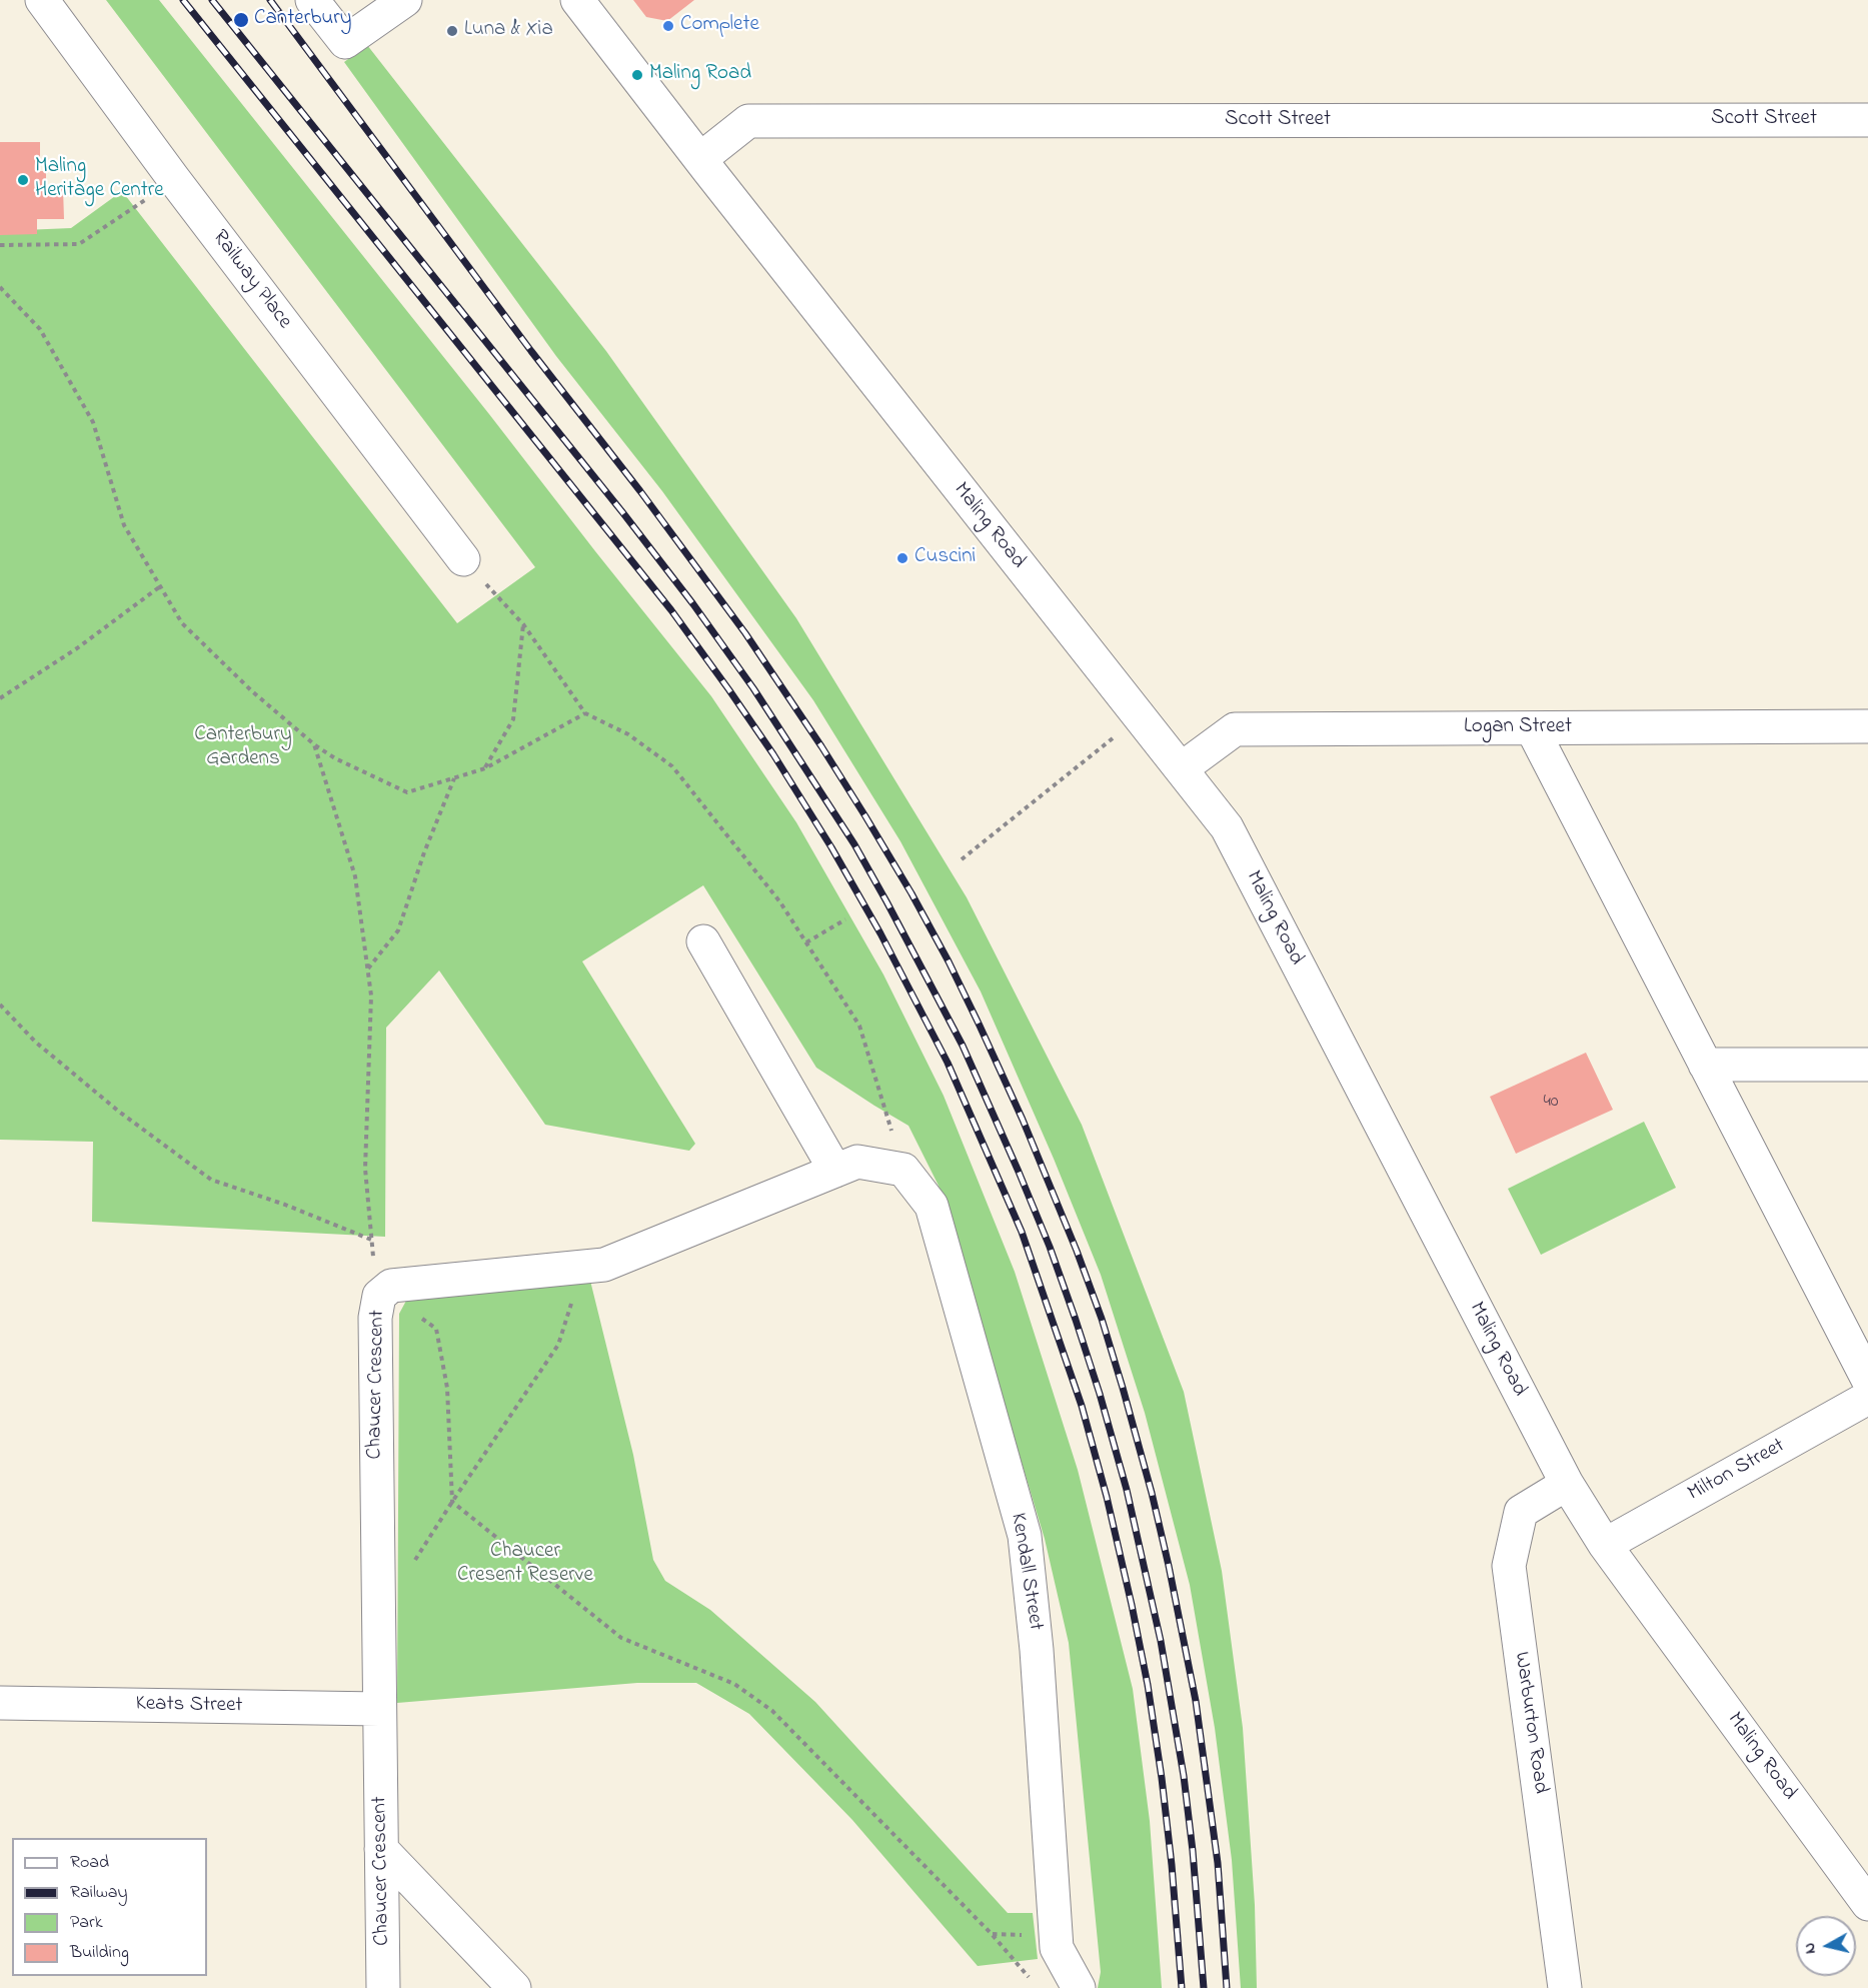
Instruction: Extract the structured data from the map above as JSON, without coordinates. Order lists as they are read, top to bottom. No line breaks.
{"streets":{"street":["Scott Street","Railway Place","Maling Road","Logan Street","Chaucer Crescent","Milton Street","Kendall Street","Keats Street","Warburton Road"]},"crossings":[["Scott Street","Maling Road"],["Maling Road","Logan Street"],["Maling Road","Milton Street"],["Maling Road","Warburton Road"],["Chaucer Crescent","Kendall Street"],["Chaucer Crescent","Keats Street"]],"parks":["Canterbury Gardens","Chaucer Cresent Reserve"],"places":["Canterbury","Complete","Luna & Xia","Maling Road","Maling Heritage Centre","Cuscini"],"house_numbers":["40"],"legend":["Road","Railway","Park","Building"],"north":"left"}
